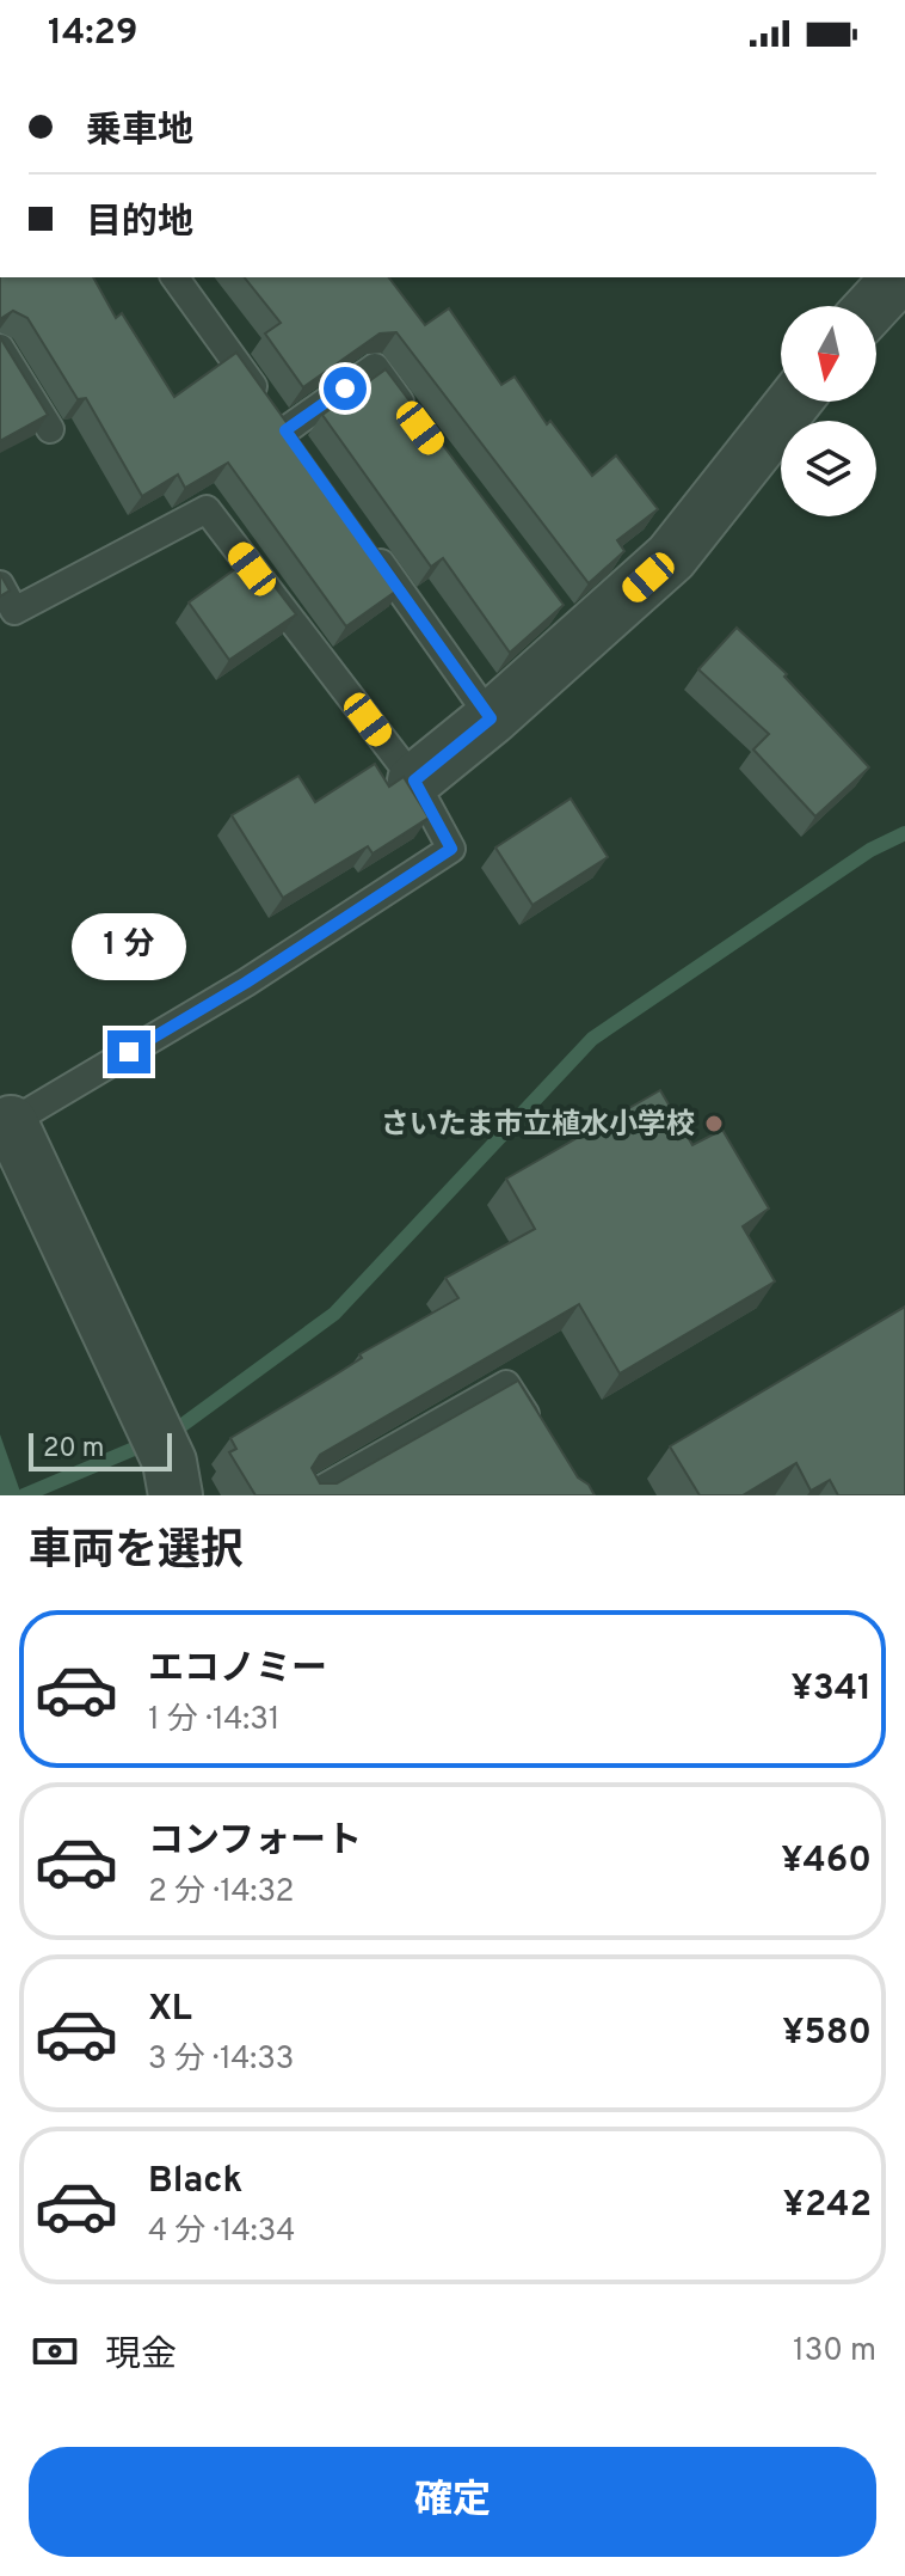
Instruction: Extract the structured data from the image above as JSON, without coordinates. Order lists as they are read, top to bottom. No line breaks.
{"places":["さいたま市立植水小学校"],"scale_bar":"20 m","north":"bottom","page":{"status":"14:29","banner":["乗車地","目的地"],"bubble":"1 分","scale":"20 m","heading":"車両を選択","list":[{"name":"エコノミー","note":"1 分 · 14:31","value":"¥341"},{"name":"コンフォート","note":"2 分 · 14:32","value":"¥460"},{"name":"XL","note":"3 分 · 14:33","value":"¥580"},{"name":"Black","note":"4 分 · 14:34","value":"¥242"}],"pay":["現金","130 m"],"buttons":"確定"}}
